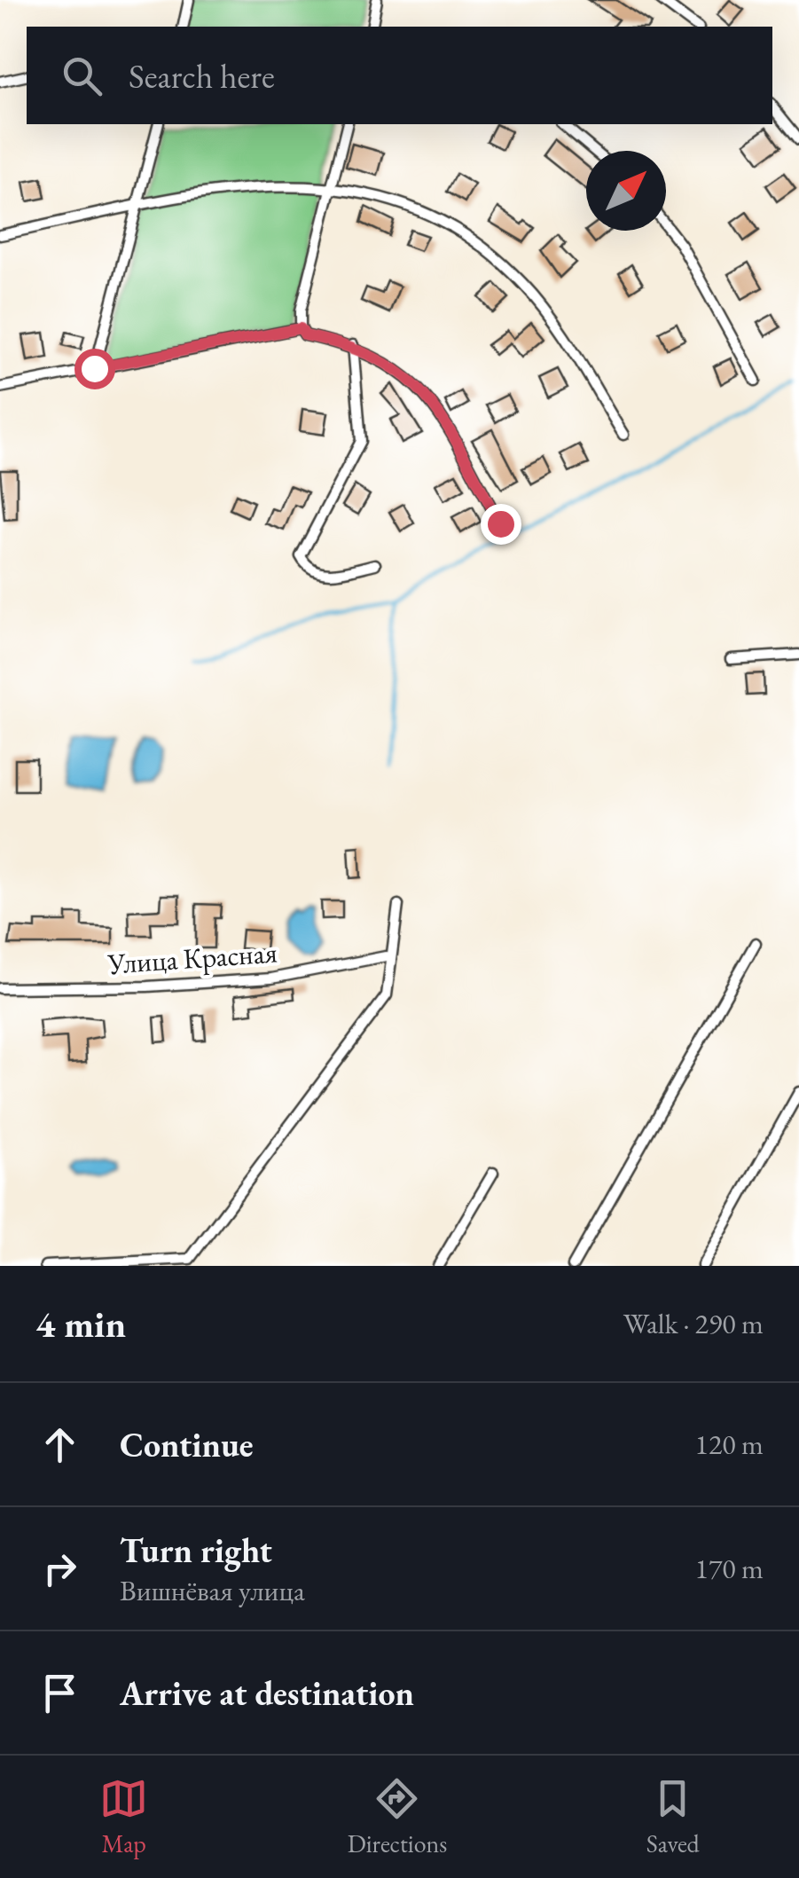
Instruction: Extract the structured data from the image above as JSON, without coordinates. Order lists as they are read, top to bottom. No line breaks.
{"streets":{"street":["Улица Красная"]},"north":"top right","page":{"search":"Search here","heading":["4 min","Walk · 290 m"],"list":[["Continue","120 m"],["Turn right","Вишнёвая улица","170 m"],"Arrive at destination"],"nav":["Map","Directions","Saved"]}}
